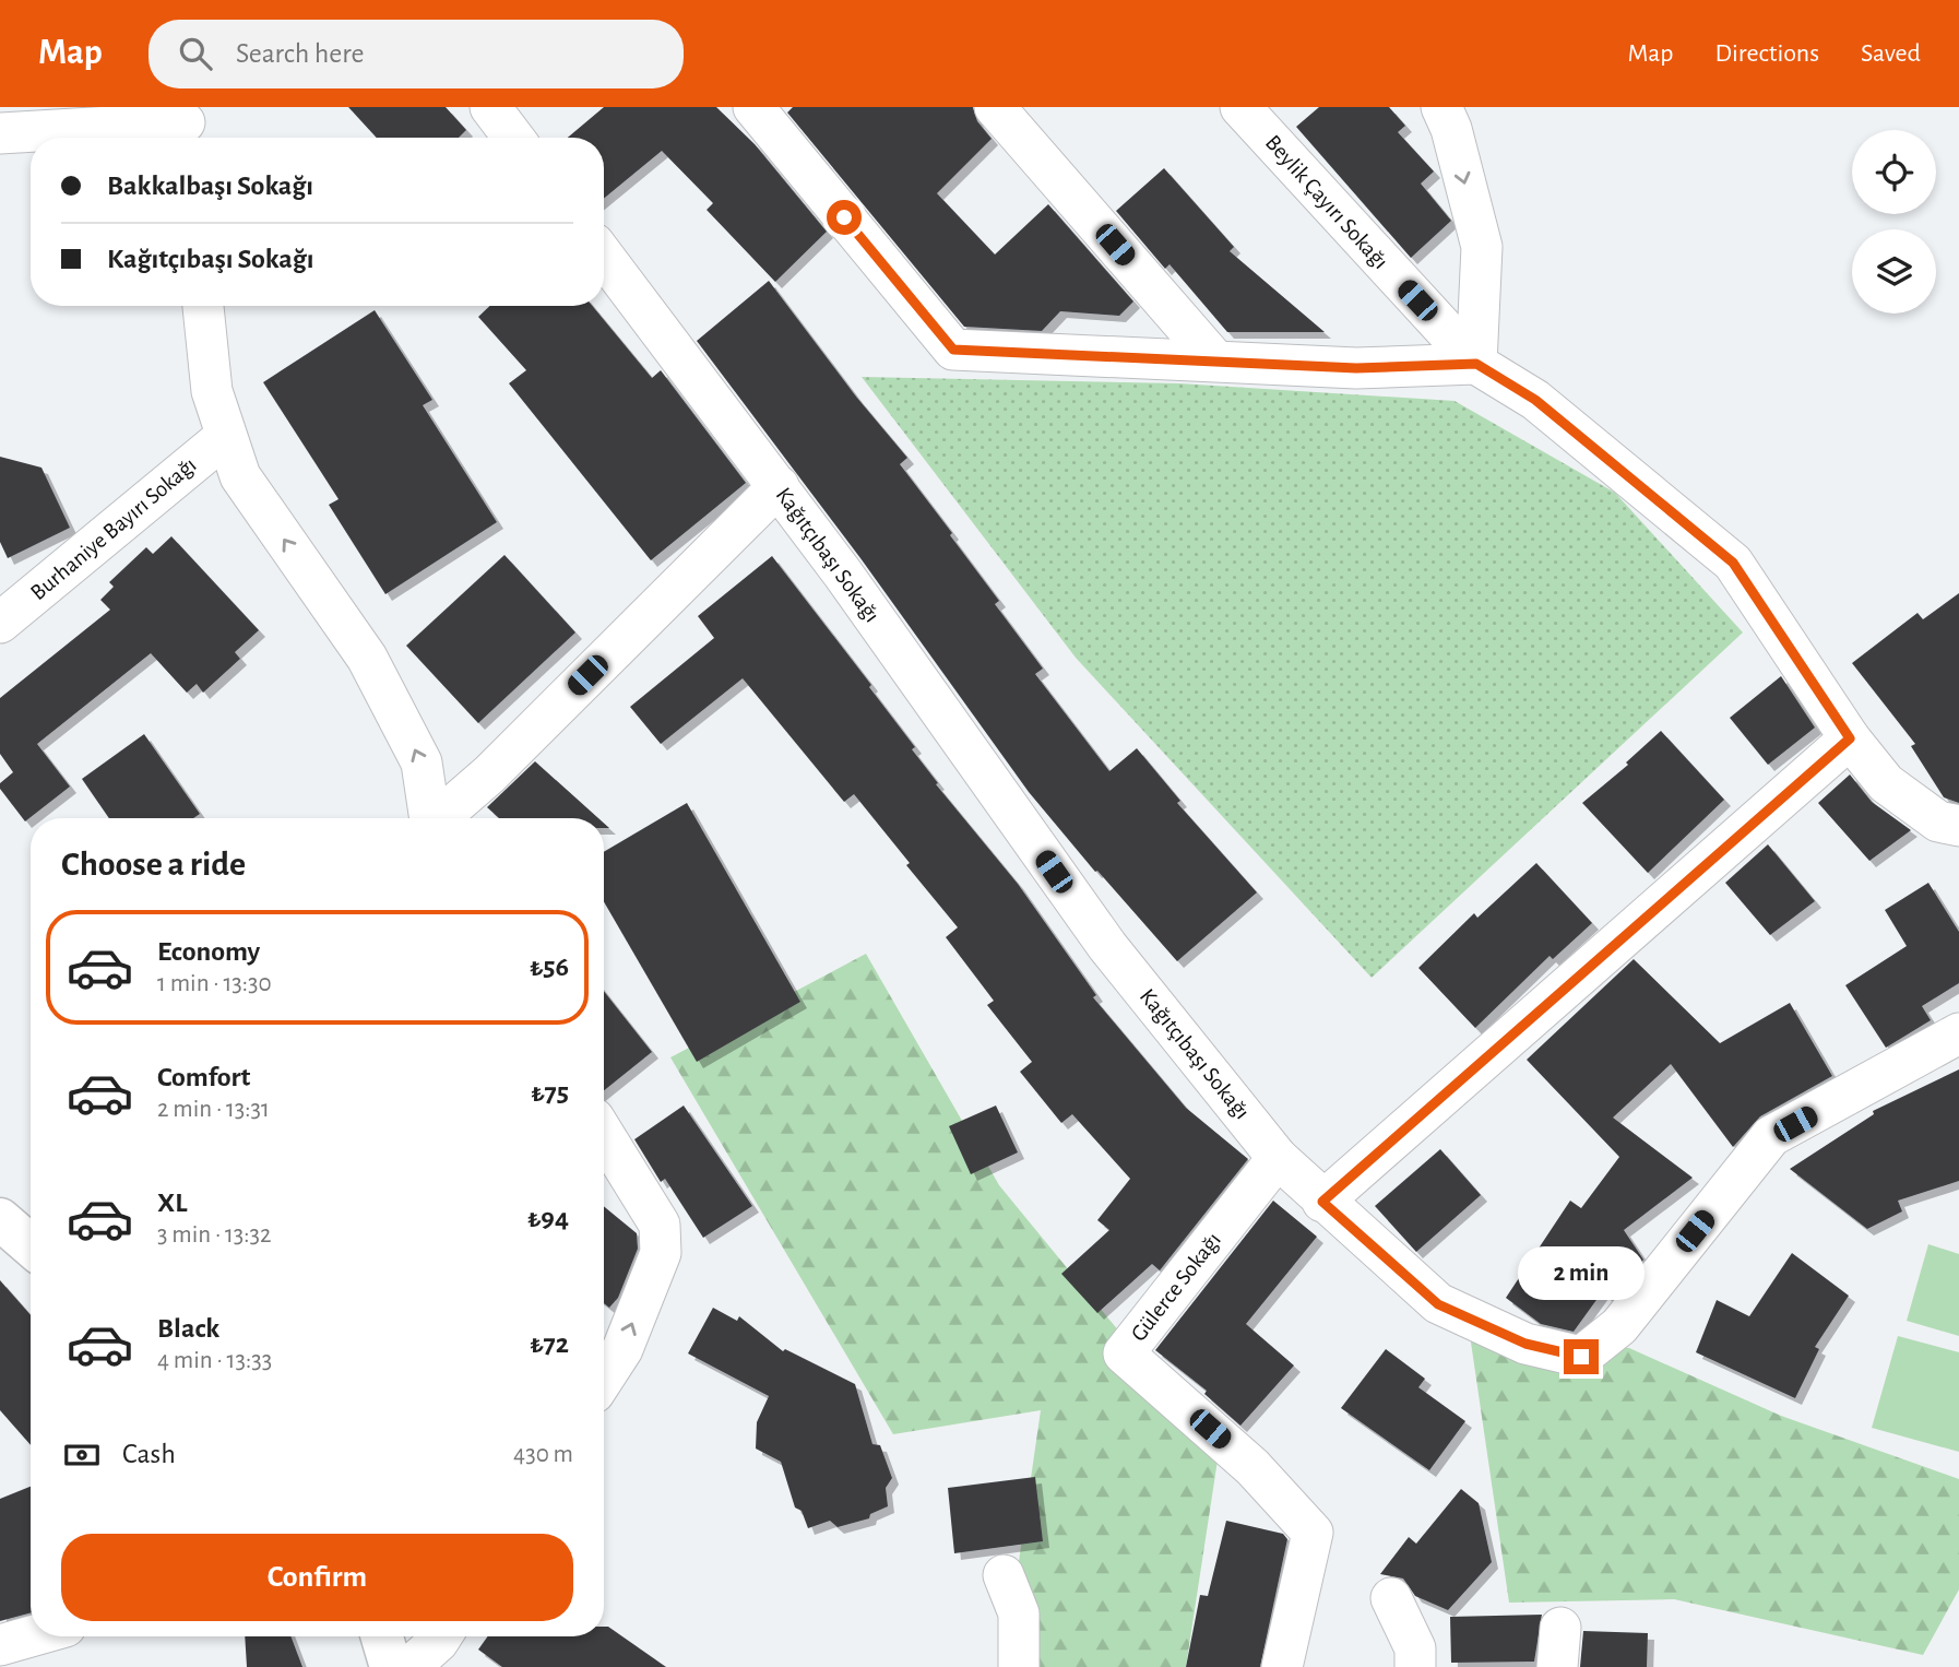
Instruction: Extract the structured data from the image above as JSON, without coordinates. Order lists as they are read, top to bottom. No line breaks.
{"streets":{"street":["Beylik Çayırı Sokağı","Burhaniye Bayırı Sokağı","Kağıtçıbaşı Sokağı","Gülerce Sokağı"]},"crossings":[["Kağıtçıbaşı Sokağı","Gülerce Sokağı"]],"page":{"header":"Map","search":"Search here","nav":["Map","Directions","Saved"],"banner":["Bakkalbaşı Sokağı","Kağıtçıbaşı Sokağı"],"heading":"Choose a ride","list":[{"name":"Economy","note":"1 min · 13:30","value":"₺56"},{"name":"Comfort","note":"2 min · 13:31","value":"₺75"},{"name":"XL","note":"3 min · 13:32","value":"₺94"},{"name":"Black","note":"4 min · 13:33","value":"₺72"}],"bubble":"2 min","pay":["Cash","430 m"],"buttons":"Confirm"}}
